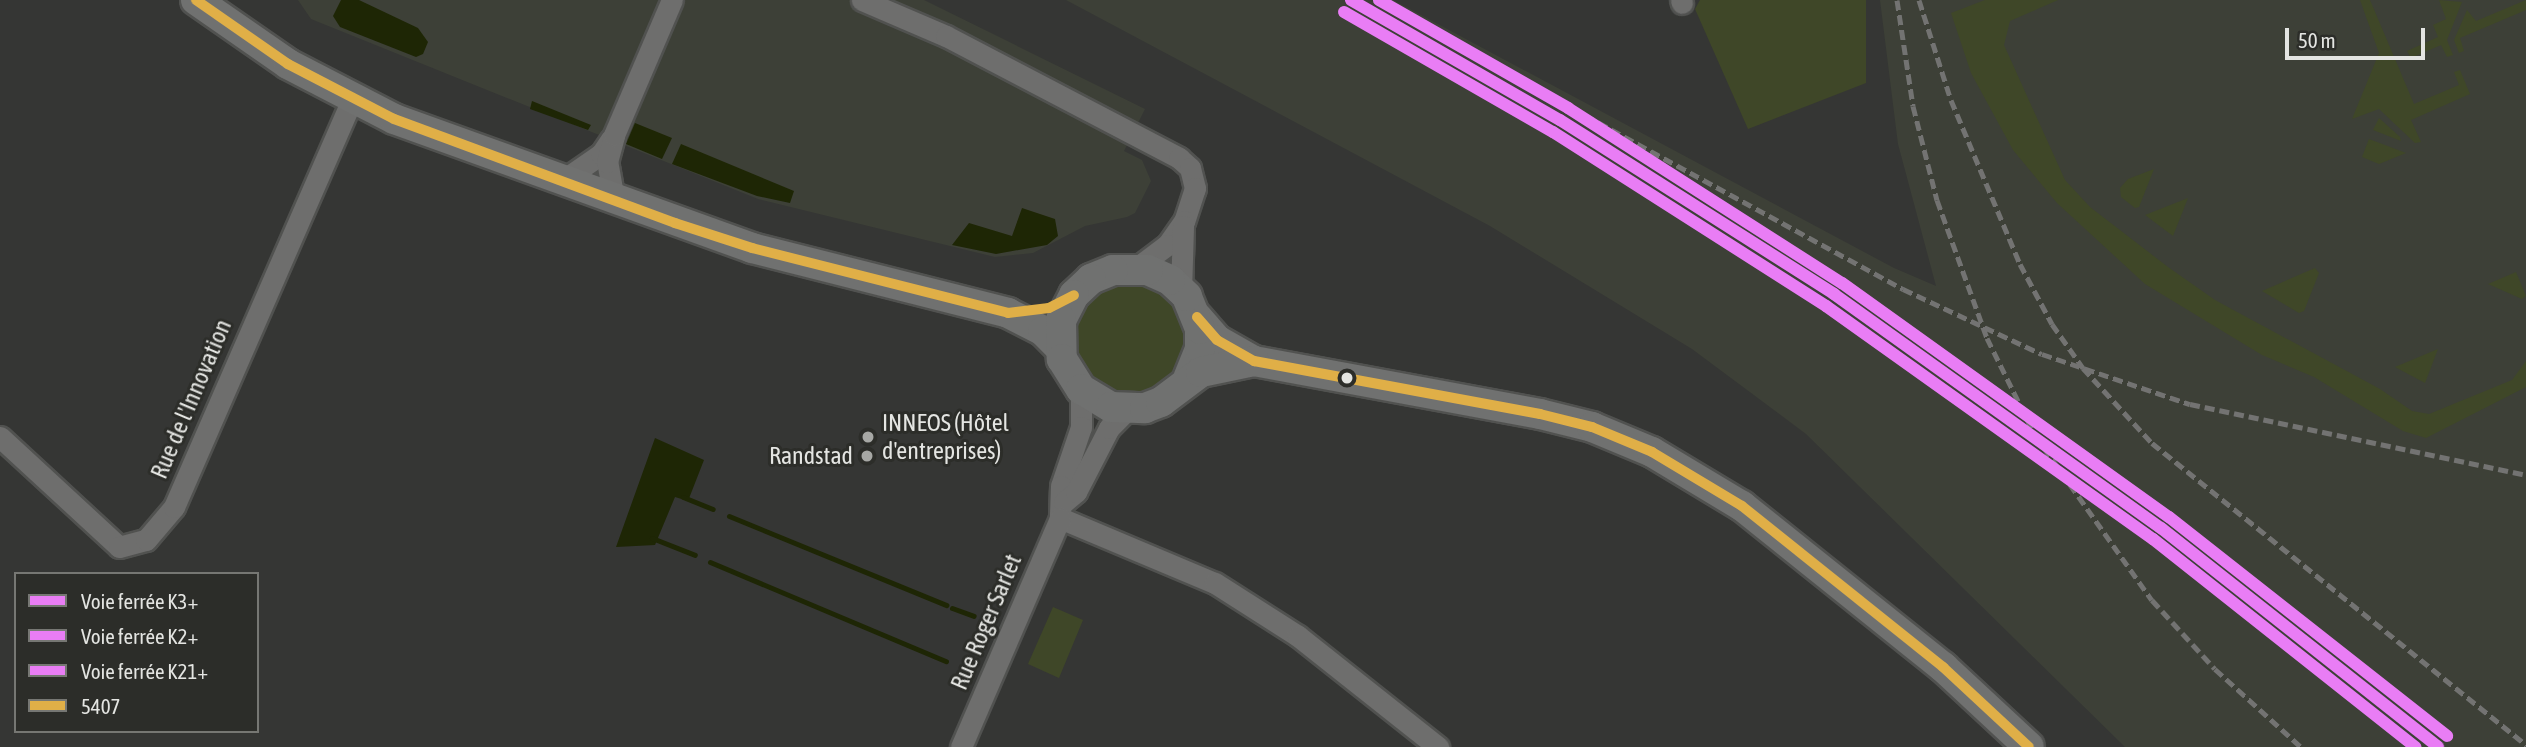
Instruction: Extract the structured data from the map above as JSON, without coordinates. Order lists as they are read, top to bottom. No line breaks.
{"streets":{"street":["Rue de l'Innovation","Rue Roger Sarlet"]},"places":["INNEOS (Hôtel d'entreprises)","Randstad"],"lines":["rail line K3+","rail line K21+","transit line 5407","rail line K2+"],"legend":["Voie ferrée K3+","Voie ferrée K2+","Voie ferrée K21+","5407"],"scale_bar":"50 m"}
